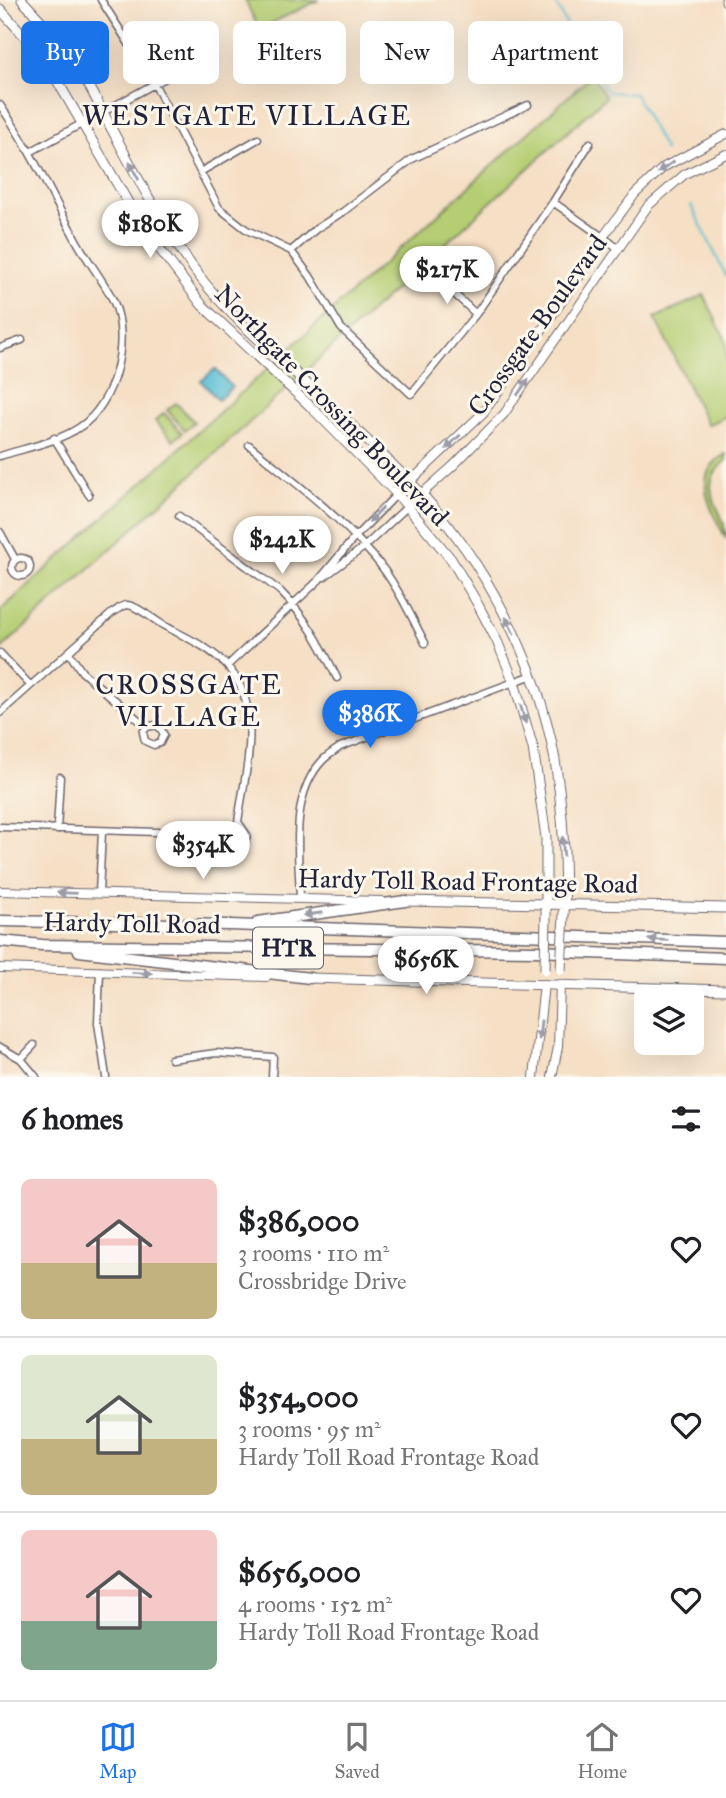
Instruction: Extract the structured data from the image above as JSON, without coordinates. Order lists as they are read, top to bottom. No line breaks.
{"streets":{"highway":["Hardy Toll Road","HTR"],"main road":["Northgate Crossing Boulevard","Hardy Toll Road Frontage Road"],"street":["Crossgate Boulevard"]},"crossings":[["Crossgate Boulevard","Northgate Crossing Boulevard"],["Northgate Crossing Boulevard","Hardy Toll Road Frontage Road"]],"districts":["WESTGATE VILLAGE","CROSSGATE VILLAGE"],"page":{"chip":["Buy","Rent","Filters","New","Apartment"],"price":["$180K","$217K","$242K","$386K","$354K","$656K"],"heading":"6 homes","list":[{"name":"$386,000","note":"3 rooms · 110 m² · Crossbridge Drive"},{"name":"$354,000","note":"3 rooms · 95 m² · Hardy Toll Road Frontage Road"},{"name":"$656,000","note":"4 rooms · 152 m² · Hardy Toll Road Frontage Road"}],"tabs":["Map","Saved","Home"]}}
